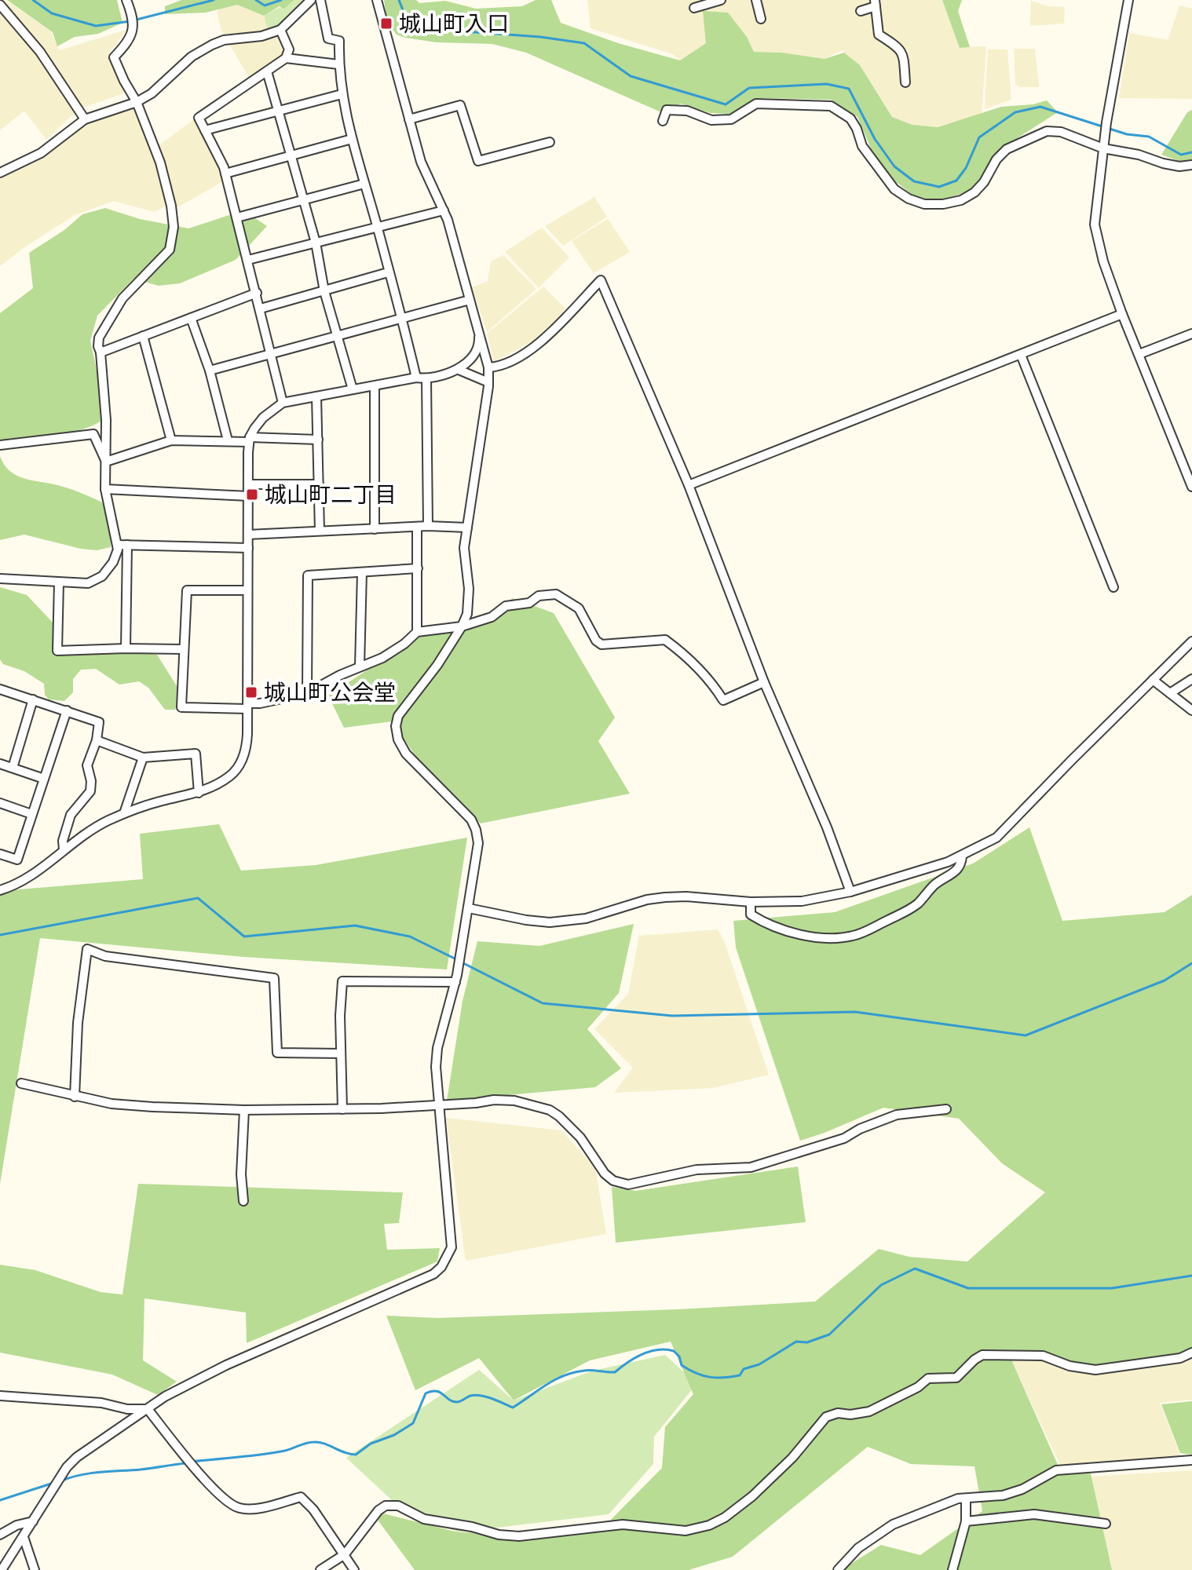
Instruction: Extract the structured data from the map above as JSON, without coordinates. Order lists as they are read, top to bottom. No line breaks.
{"places":{"transit":["城山町入口","城山町二丁目","城山町公会堂"]}}
